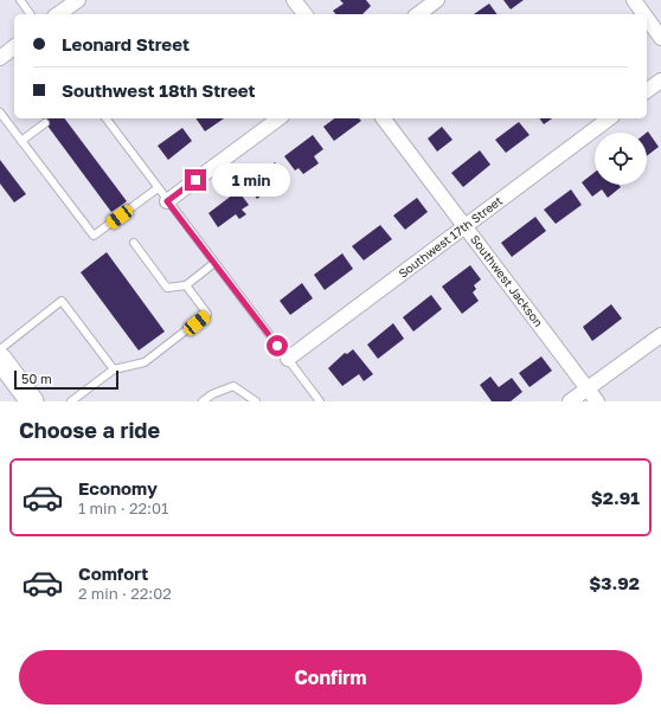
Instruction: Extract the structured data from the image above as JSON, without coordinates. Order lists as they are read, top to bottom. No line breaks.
{"streets":{"street":["Southwest 17th Street","Southwest Jackson"]},"crossings":[["Southwest 17th Street","Southwest Jackson"]],"scale_bar":"50 m","page":{"banner":["Leonard Street","Southwest 18th Street"],"bubble":"1 min","scale":"50 m","heading":"Choose a ride","list":[{"name":"Economy","note":"1 min · 22:01","value":"$2.91"},{"name":"Comfort","note":"2 min · 22:02","value":"$3.92"}],"buttons":"Confirm"}}
